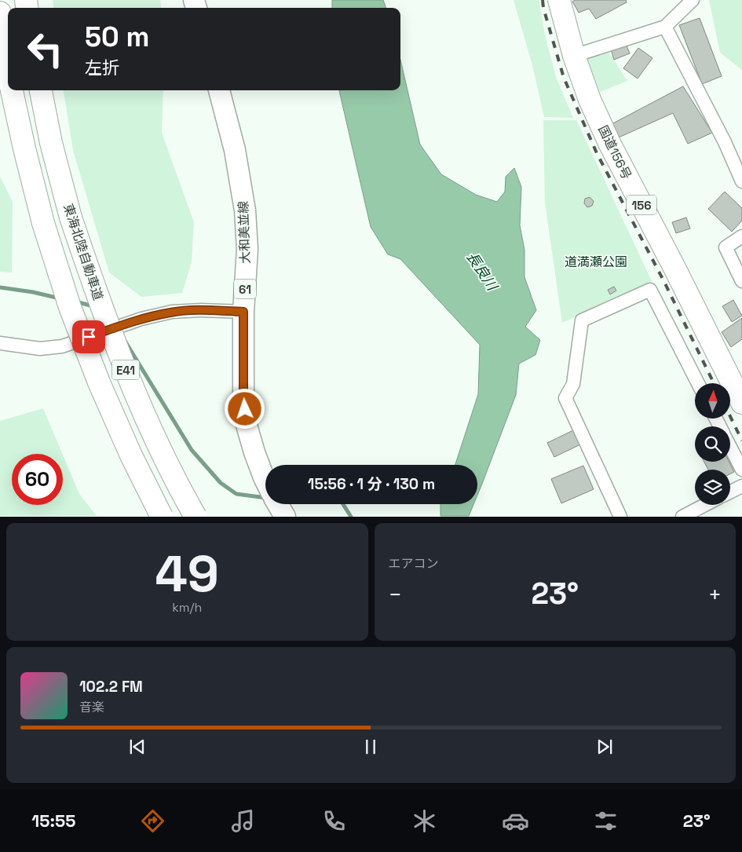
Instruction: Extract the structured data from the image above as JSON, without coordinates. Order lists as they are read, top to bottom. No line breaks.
{"streets":{"highway":["国道156号","156","東海北陸自動車道","E41"],"main road":["大和美並線","61"]},"water":["長良川"],"parks":["道満瀬公園"],"north":"top","page":{"turn":["50 m","左折"],"limit":"60","trip":"15:56 · 1 分 · 130 m","tile":[["49","km/h"],"エアコン"],"heat":["−","23°","+"],"song":["102.2 FM","音楽"],"tabs":["15:55","23°"]}}
